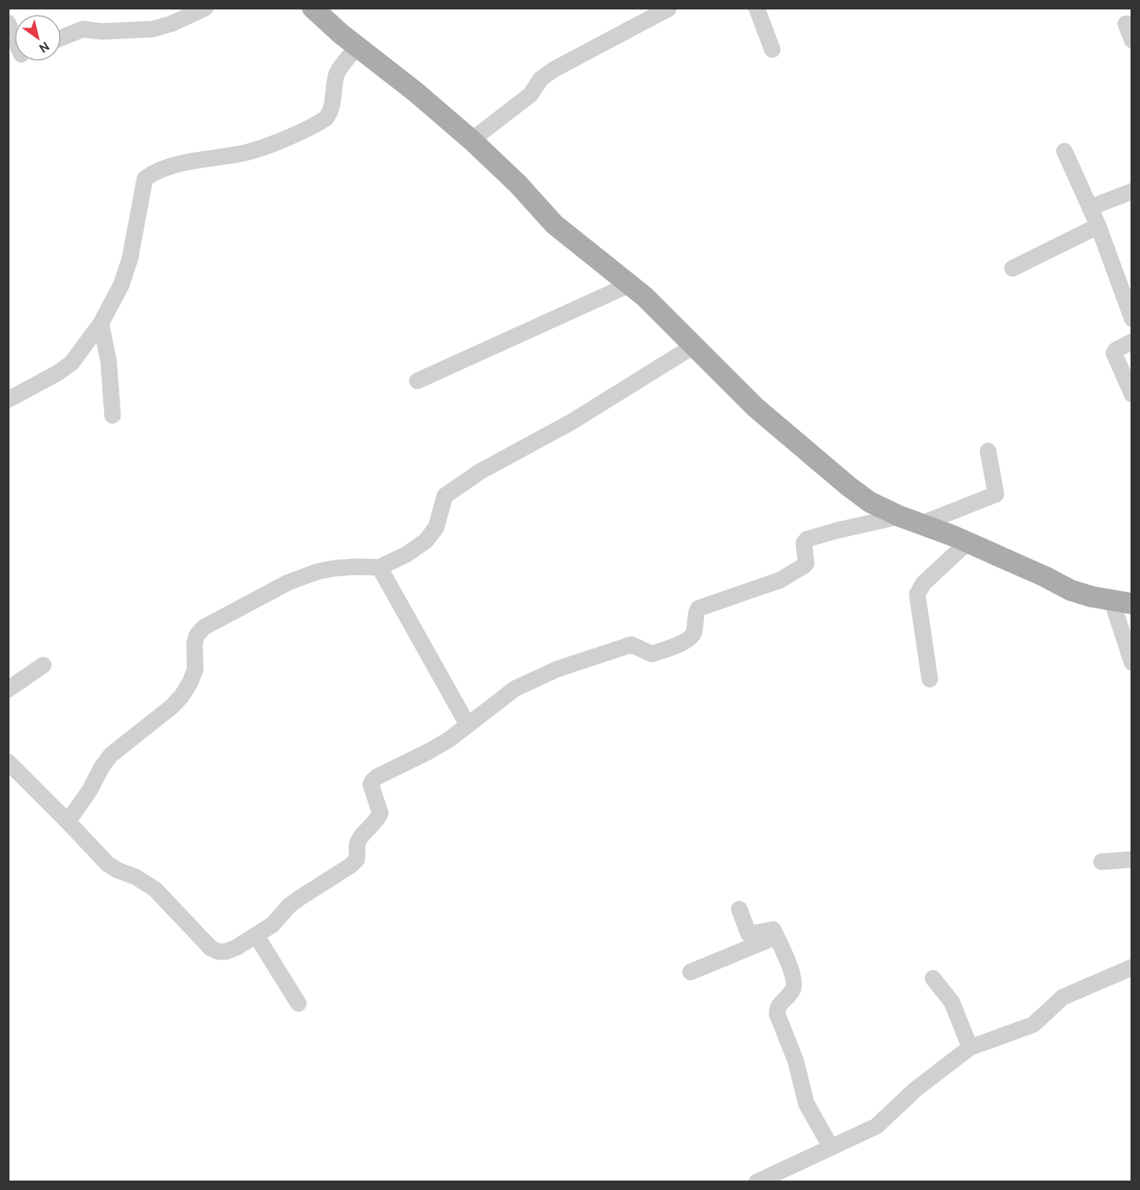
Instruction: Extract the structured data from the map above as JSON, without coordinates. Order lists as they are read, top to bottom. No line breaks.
{"north":"bottom right"}
